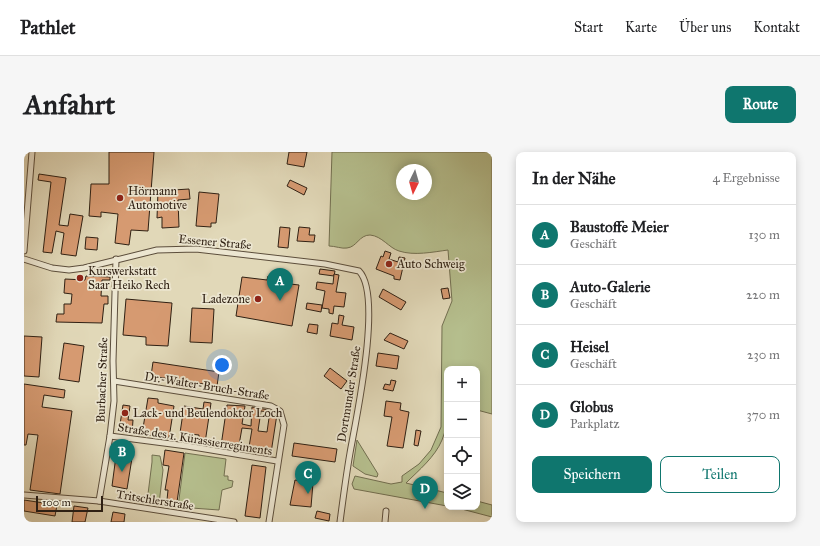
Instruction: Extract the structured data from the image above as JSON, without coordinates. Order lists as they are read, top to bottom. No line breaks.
{"streets":{"street":["Essener Straße","Burbacher Straße","Dr.-Walter-Bruch-Straße","Dortmunder Straße","Straße des 1. Kürassierregiments","Tritschlerstraße"]},"crossings":[["Essener Straße","Burbacher Straße"],["Essener Straße","Dortmunder Straße"],["Burbacher Straße","Dr.-Walter-Bruch-Straße"],["Burbacher Straße","Straße des 1. Kürassierregiments"],["Burbacher Straße","Tritschlerstraße"],["Dr.-Walter-Bruch-Straße","Straße des 1. Kürassierregiments"]],"places":["Hörmann Automotive","Auto Schweig","Kurswerkstatt Saar Heiko Rech","Ladezone","Lack- und Beulendoktor Loch"],"scale_bar":"100 m","north":"bottom","page":{"header":"Pathlet","nav":["Start","Karte","Über uns","Kontakt"],"buttons":["Route",["Speichern","Teilen"]],"title":"Anfahrt","heading":["In der Nähe","4 Ergebnisse"],"list":[{"mark":"A","name":"Baustoffe Meier","note":"Geschäft","value":"130 m"},{"mark":"B","name":"Auto-Galerie","note":"Geschäft","value":"220 m"},{"mark":"C","name":"Heisel","note":"Geschäft","value":"230 m"},{"mark":"D","name":"Globus","note":"Parkplatz","value":"370 m"}],"pins":["A","B","C","D"],"map_buttons":["+","−"],"scale":"100 m"}}
